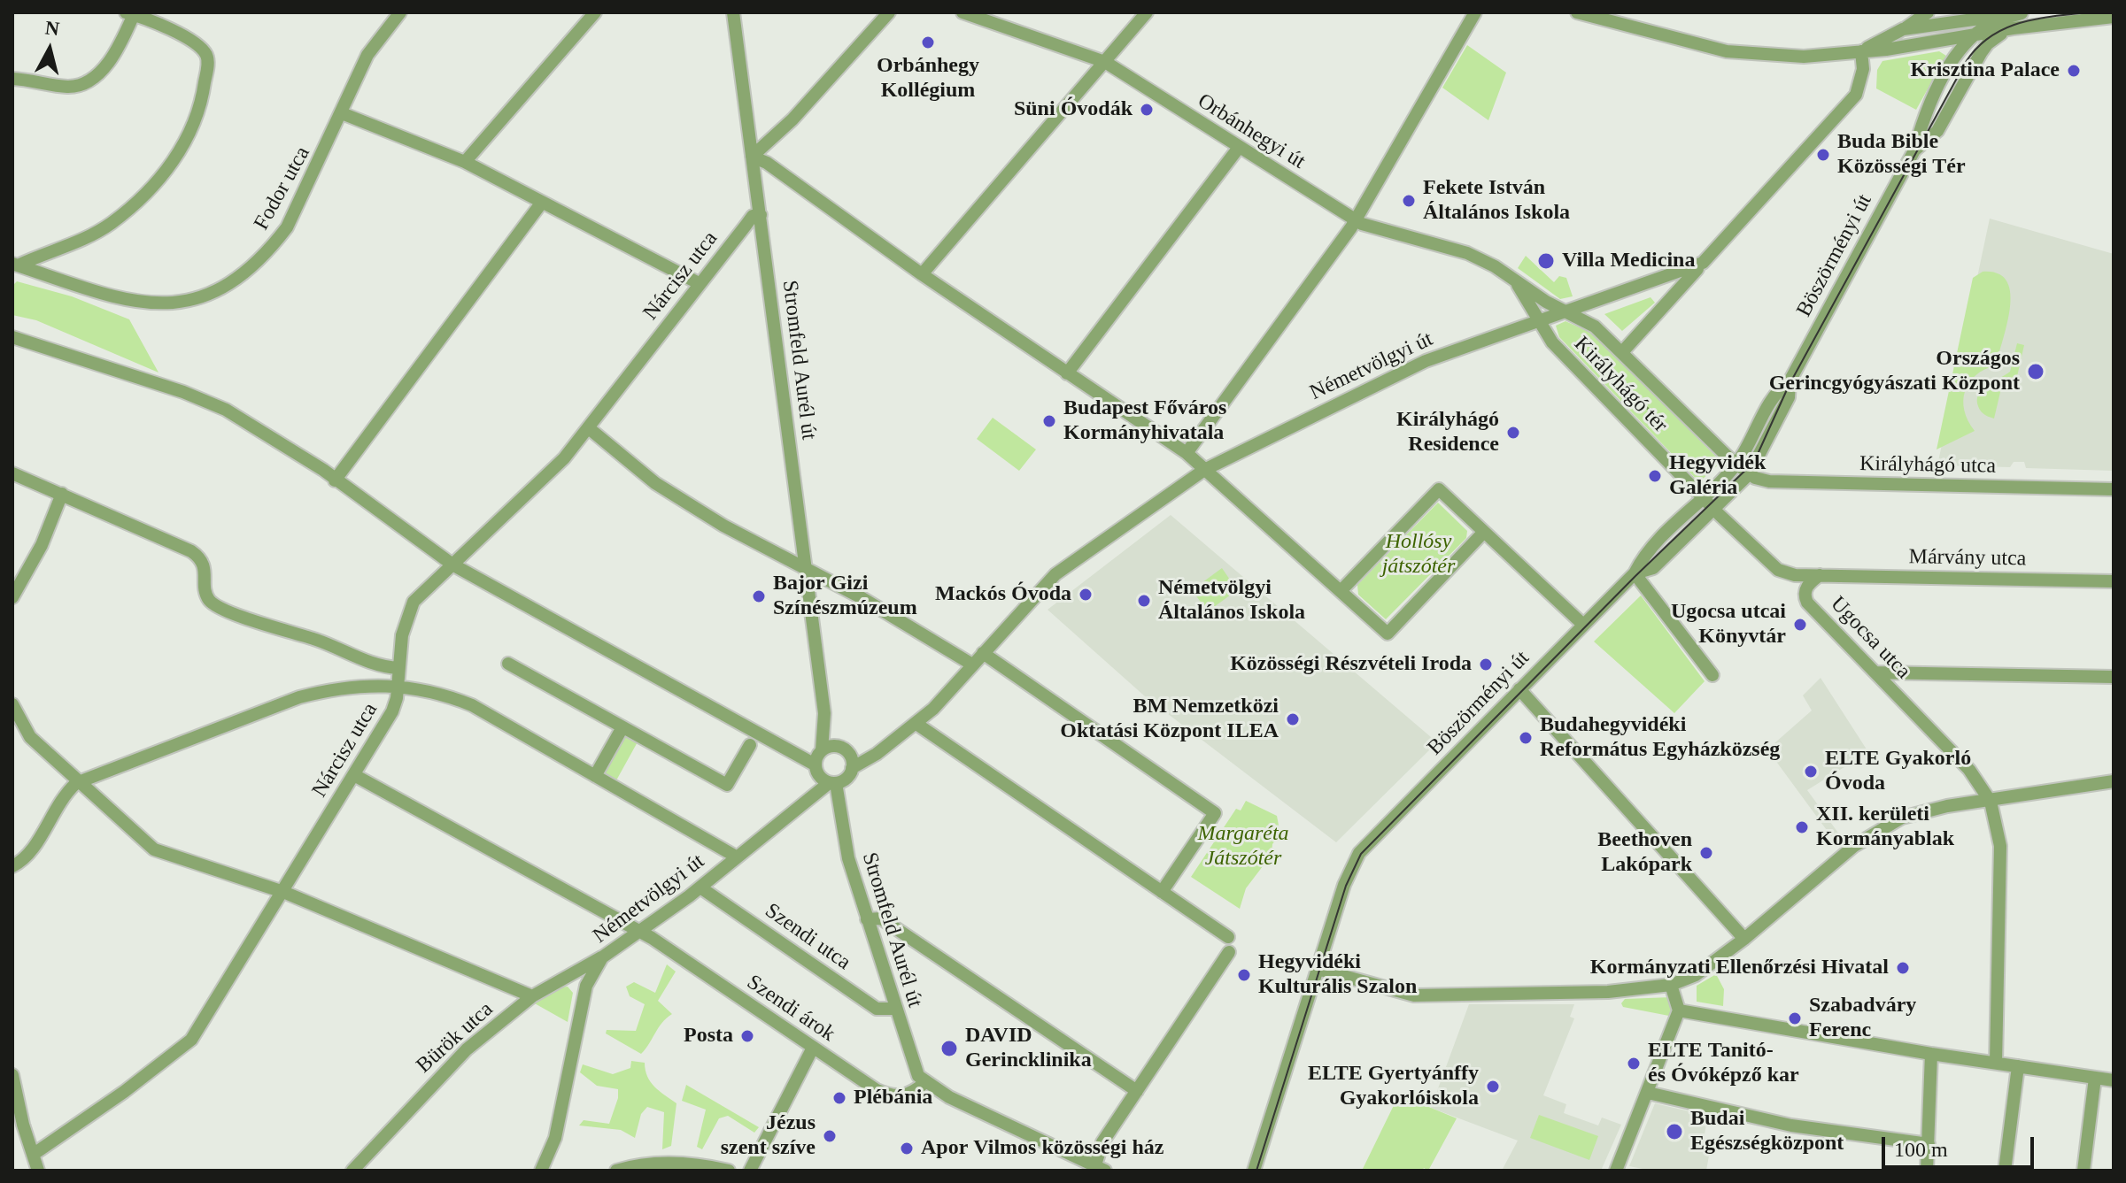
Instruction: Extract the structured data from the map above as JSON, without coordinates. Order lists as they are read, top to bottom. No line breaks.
{"streets":{"street":["Orbánhegyi út","Fodor utca","Böszörményi út","Nárcisz utca","Stromfeld Aurél út","Németvölgyi út","Királyhágó tér","Királyhágó utca","Márvány utca","Ugocsa utca","Szendi utca","Szendi árok","Bürök utca"]},"crossings":[["Orbánhegyi út","Németvölgyi út"],["Orbánhegyi út","Királyhágó tér"],["Böszörményi út","Királyhágó tér"],["Böszörményi út","Királyhágó utca"],["Böszörményi út","Ugocsa utca"],["Nárcisz utca","Stromfeld Aurél út"],["Nárcisz utca","Szendi árok"],["Stromfeld Aurél út","Németvölgyi út"],["Stromfeld Aurél út","Szendi utca"],["Stromfeld Aurél út","Szendi árok"],["Németvölgyi út","Királyhágó tér"],["Németvölgyi út","Szendi utca"],["Németvölgyi út","Szendi árok"],["Németvölgyi út","Bürök utca"],["Királyhágó tér","Királyhágó utca"],["Királyhágó tér","Ugocsa utca"],["Márvány utca","Ugocsa utca"]],"parks":["Hollósy játszótér","Margaréta Játszótér"],"places":["Orbánhegy Kollégium","Krisztina Palace","Süni Óvodák","Buda Bible Közösségi Tér","Fekete István Általános Iskola","Villa Medicina","Országos Gerincgyógyászati Központ","Budapest Főváros Kormányhivatala","Királyhágó Residence","Hegyvidék Galéria","Mackós Óvoda","Bajor Gizi Színészmúzeum","Németvölgyi Általános Iskola","Ugocsa utcai Könyvtár","Közösségi Részvételi Iroda","BM Nemzetközi Oktatási Központ ILEA","Budahegyvidéki Református Egyházközség","ELTE Gyakorló Óvoda","XII. kerületi Kormányablak","Beethoven Lakópark","Kormányzati Ellenőrzési Hivatal","Hegyvidéki Kulturális Szalon","Szabadváry Ferenc","Posta","DAVID Gerincklinika","ELTE Tanitó- és Óvóképző kar","ELTE Gyertyánffy Gyakorlóiskola","Plébánia","Budai Egészségközpont","Jézus szent szíve","Apor Vilmos közösségi ház"],"scale_bar":"100 m","north":"top"}
